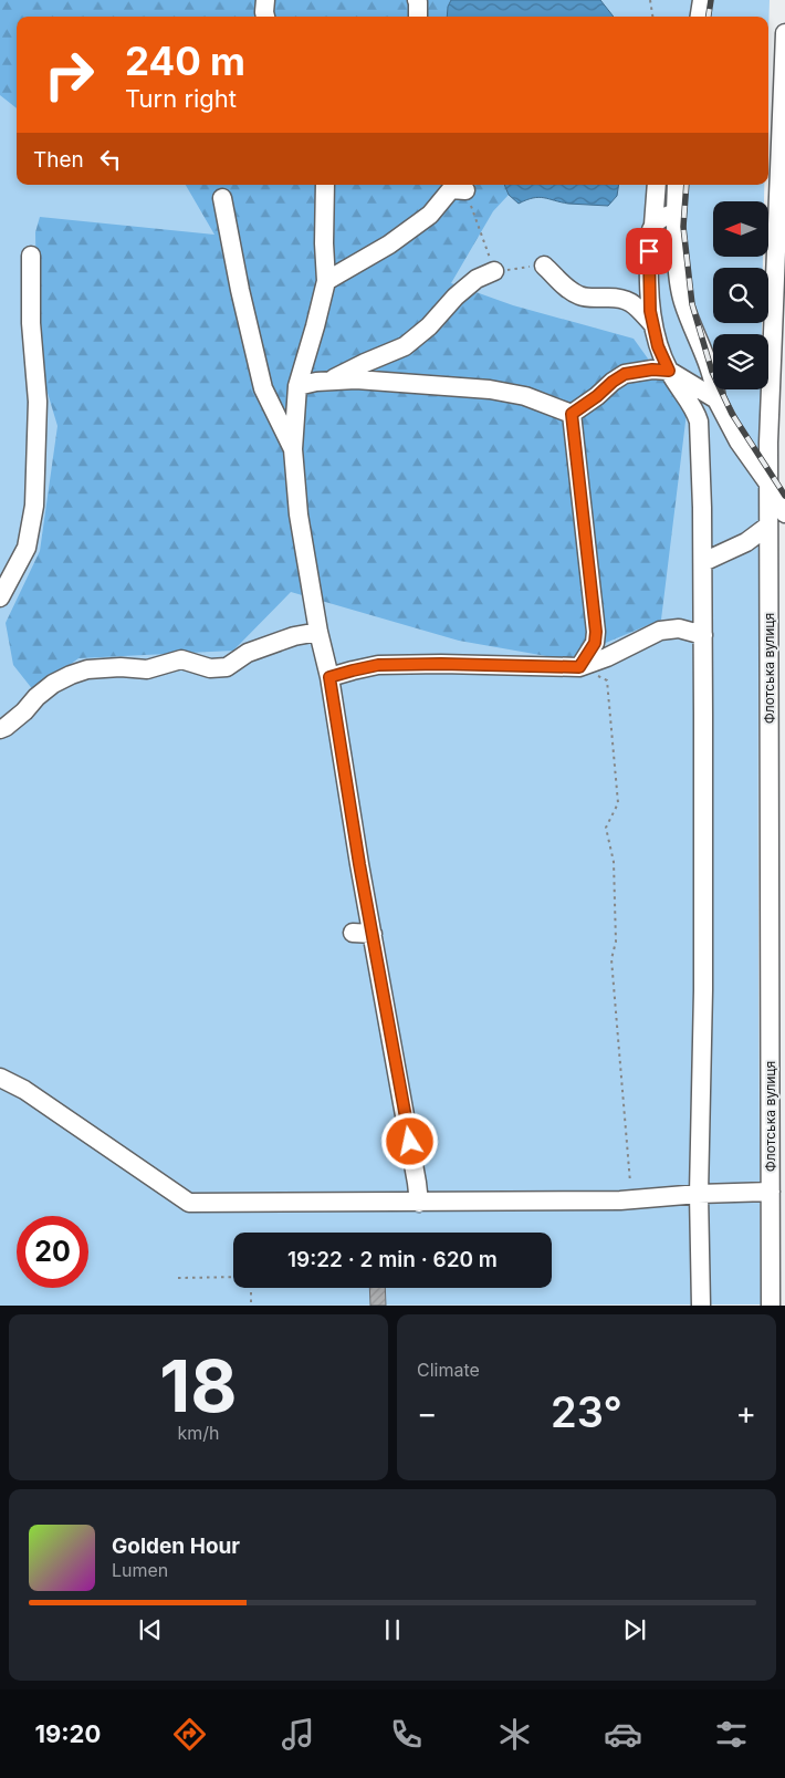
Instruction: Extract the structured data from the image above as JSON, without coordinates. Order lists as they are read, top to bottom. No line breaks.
{"streets":{"street":["Флотська вулиця"]},"north":"left","page":{"turn":["240 m","Turn right"],"then":"Then","limit":"20","trip":"19:22 · 2 min · 620 m","tile":[["18","km/h"],"Climate"],"heat":["−","23°","+"],"song":["Golden Hour","Lumen"],"tabs":"19:20"}}
